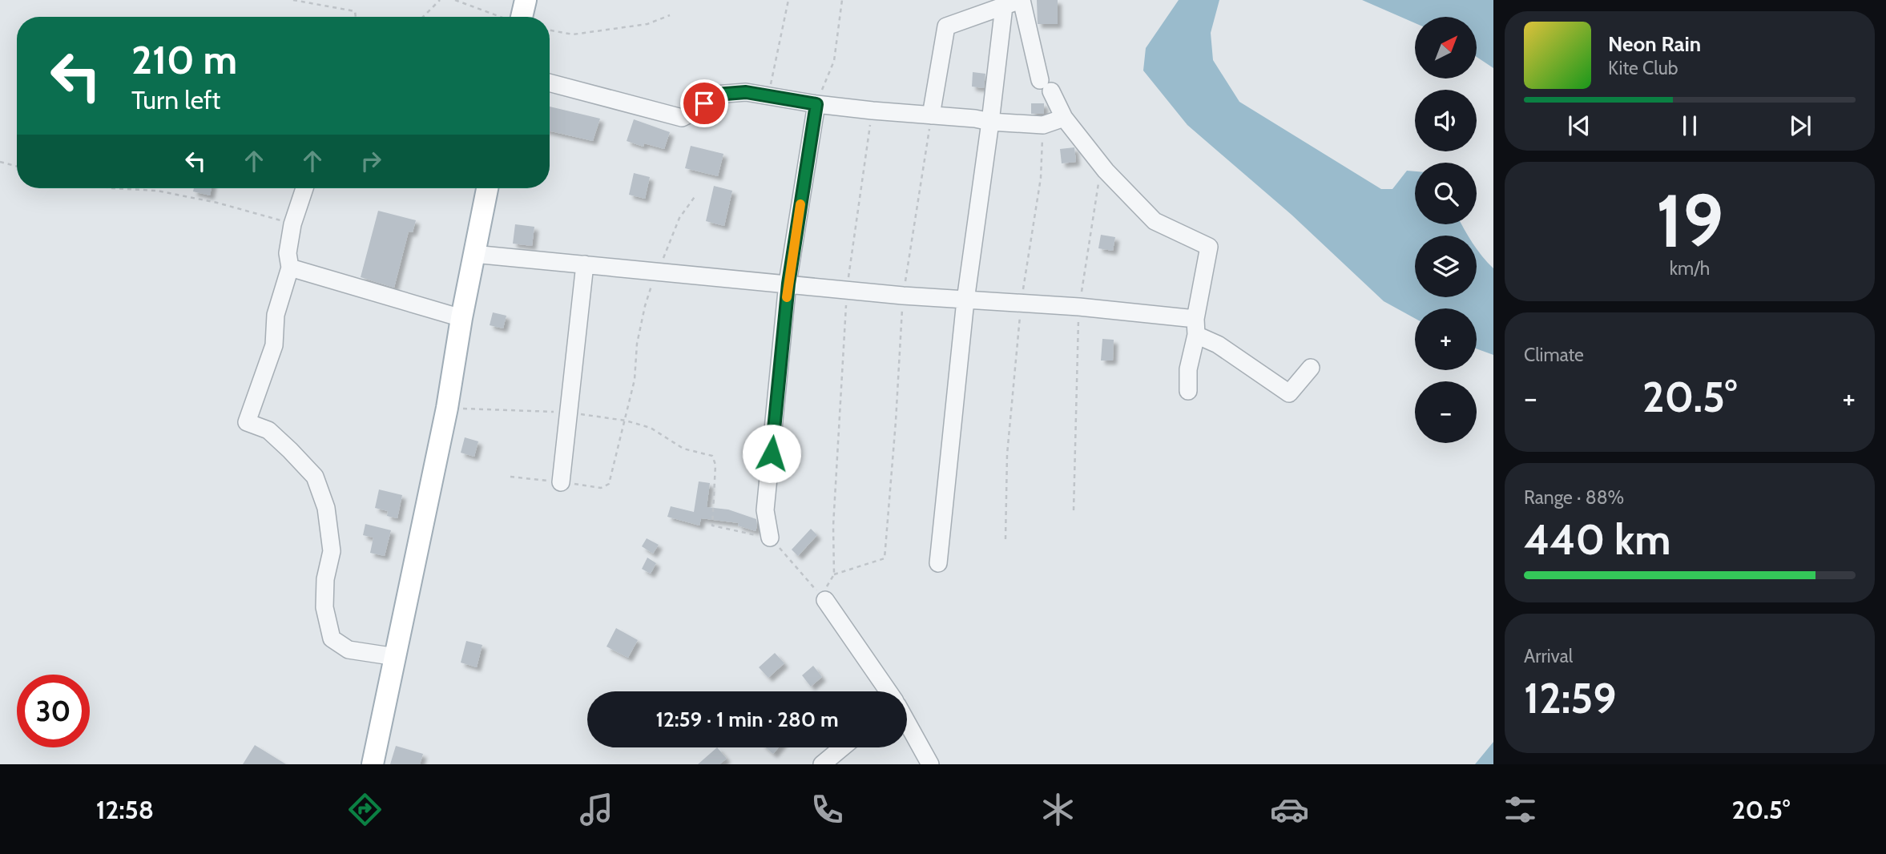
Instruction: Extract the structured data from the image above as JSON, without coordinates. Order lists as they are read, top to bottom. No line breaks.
{"north":"top right","page":{"map_buttons":["+","−"],"turn":["210 m","Turn left"],"song":["Neon Rain","Kite Club"],"tile":[["19","km/h"],"Climate",["Range · 88%","440 km"],["Arrival","12:59"]],"heat":["−","20.5°","+"],"limit":"30","trip":"12:59 · 1 min · 280 m","tabs":["12:58","20.5°"]}}
